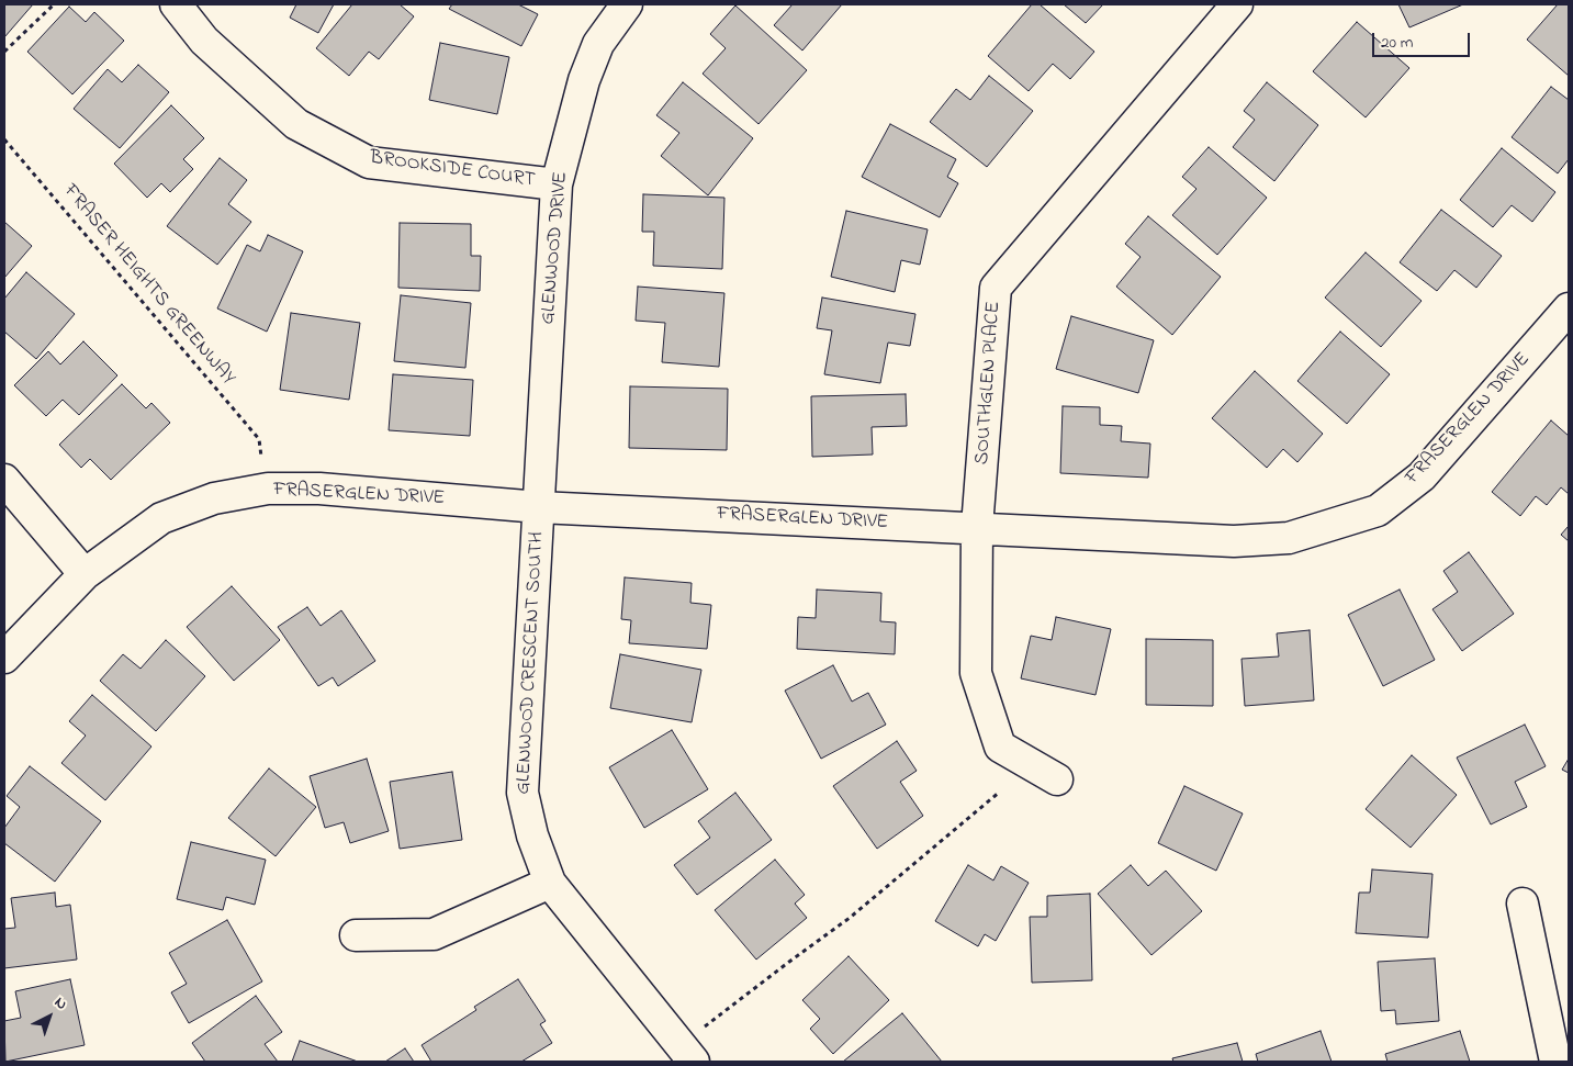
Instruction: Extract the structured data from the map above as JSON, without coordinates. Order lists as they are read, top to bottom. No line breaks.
{"streets":{"street":["BROOKSIDE COURT","GLENWOOD DRIVE","SOUTHGLEN PLACE","FRASERGLEN DRIVE","GLENWOOD CRESCENT SOUTH"],"path":["FRASER HEIGHTS GREENWAY"]},"crossings":[["BROOKSIDE COURT","GLENWOOD DRIVE"],["GLENWOOD DRIVE","FRASERGLEN DRIVE"],["GLENWOOD DRIVE","GLENWOOD CRESCENT SOUTH"],["SOUTHGLEN PLACE","FRASERGLEN DRIVE"],["FRASERGLEN DRIVE","GLENWOOD CRESCENT SOUTH"]],"scale_bar":"20 m","north":"top right"}
